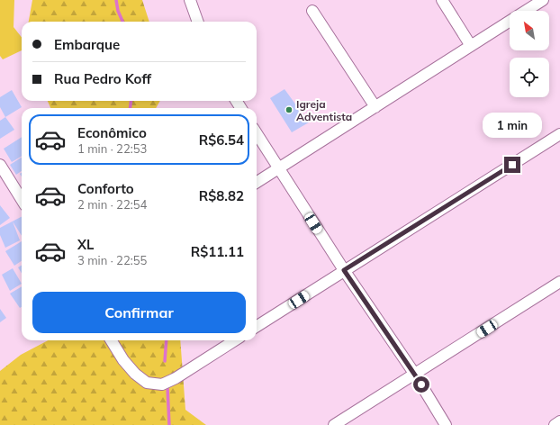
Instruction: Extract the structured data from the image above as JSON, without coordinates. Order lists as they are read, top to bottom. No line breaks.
{"places":["Igreja Adventista"],"north":"top left","page":{"banner":["Embarque","Rua Pedro Koff"],"bubble":"1 min","list":[{"name":"Econômico","note":"1 min · 22:53","value":"R$6.54"},{"name":"Conforto","note":"2 min · 22:54","value":"R$8.82"},{"name":"XL","note":"3 min · 22:55","value":"R$11.11"}],"buttons":"Confirmar"}}
